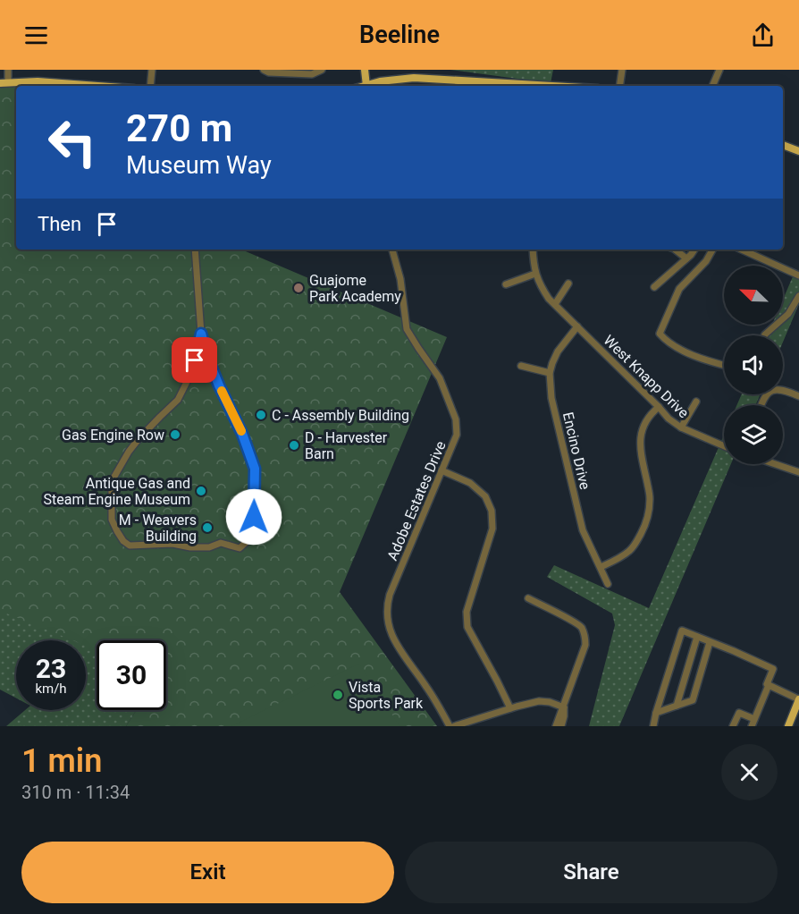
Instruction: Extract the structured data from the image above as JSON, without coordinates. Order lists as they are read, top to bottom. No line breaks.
{"streets":{"street":["West Knapp Drive","Encino Drive","Adobe Estates Drive"]},"crossings":[["West Knapp Drive","Encino Drive"]],"places":["Guajome Park Academy","C - Assembly Building","Gas Engine Row","D - Harvester Barn","Antique Gas and Steam Engine Museum","M - Weavers Building","Vista Sports Park"],"north":"top left","page":{"header":"Beeline","turn":["270 m","Museum Way"],"then":"Then","speed":"23 km/h","limit":"30","heading":["1 min","310 m · 11:34"],"buttons":["Exit","Share"]}}
